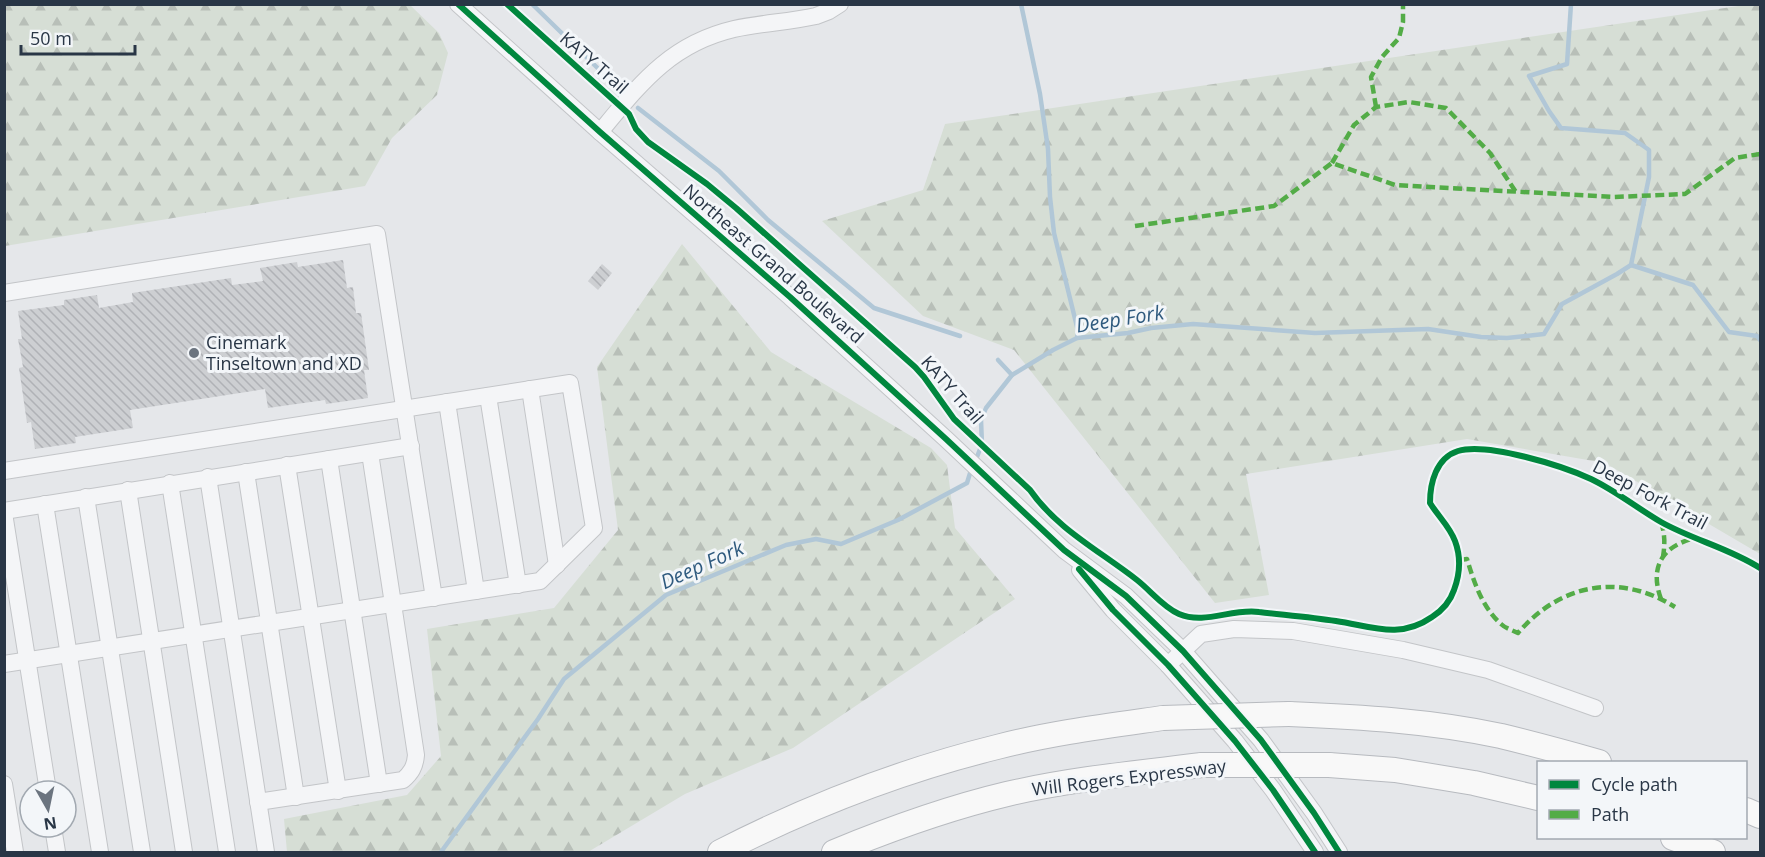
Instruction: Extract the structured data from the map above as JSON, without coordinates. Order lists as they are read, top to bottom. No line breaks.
{"streets":{"highway":["Will Rogers Expressway"],"street":["Northeast Grand Boulevard"],"cycle path":["KATY Trail"]},"water":["Deep Fork"],"places":["Cinemark Tinseltown and XD"],"legend":["Cycle path","Path"],"scale_bar":"50 m","north":"bottom"}
